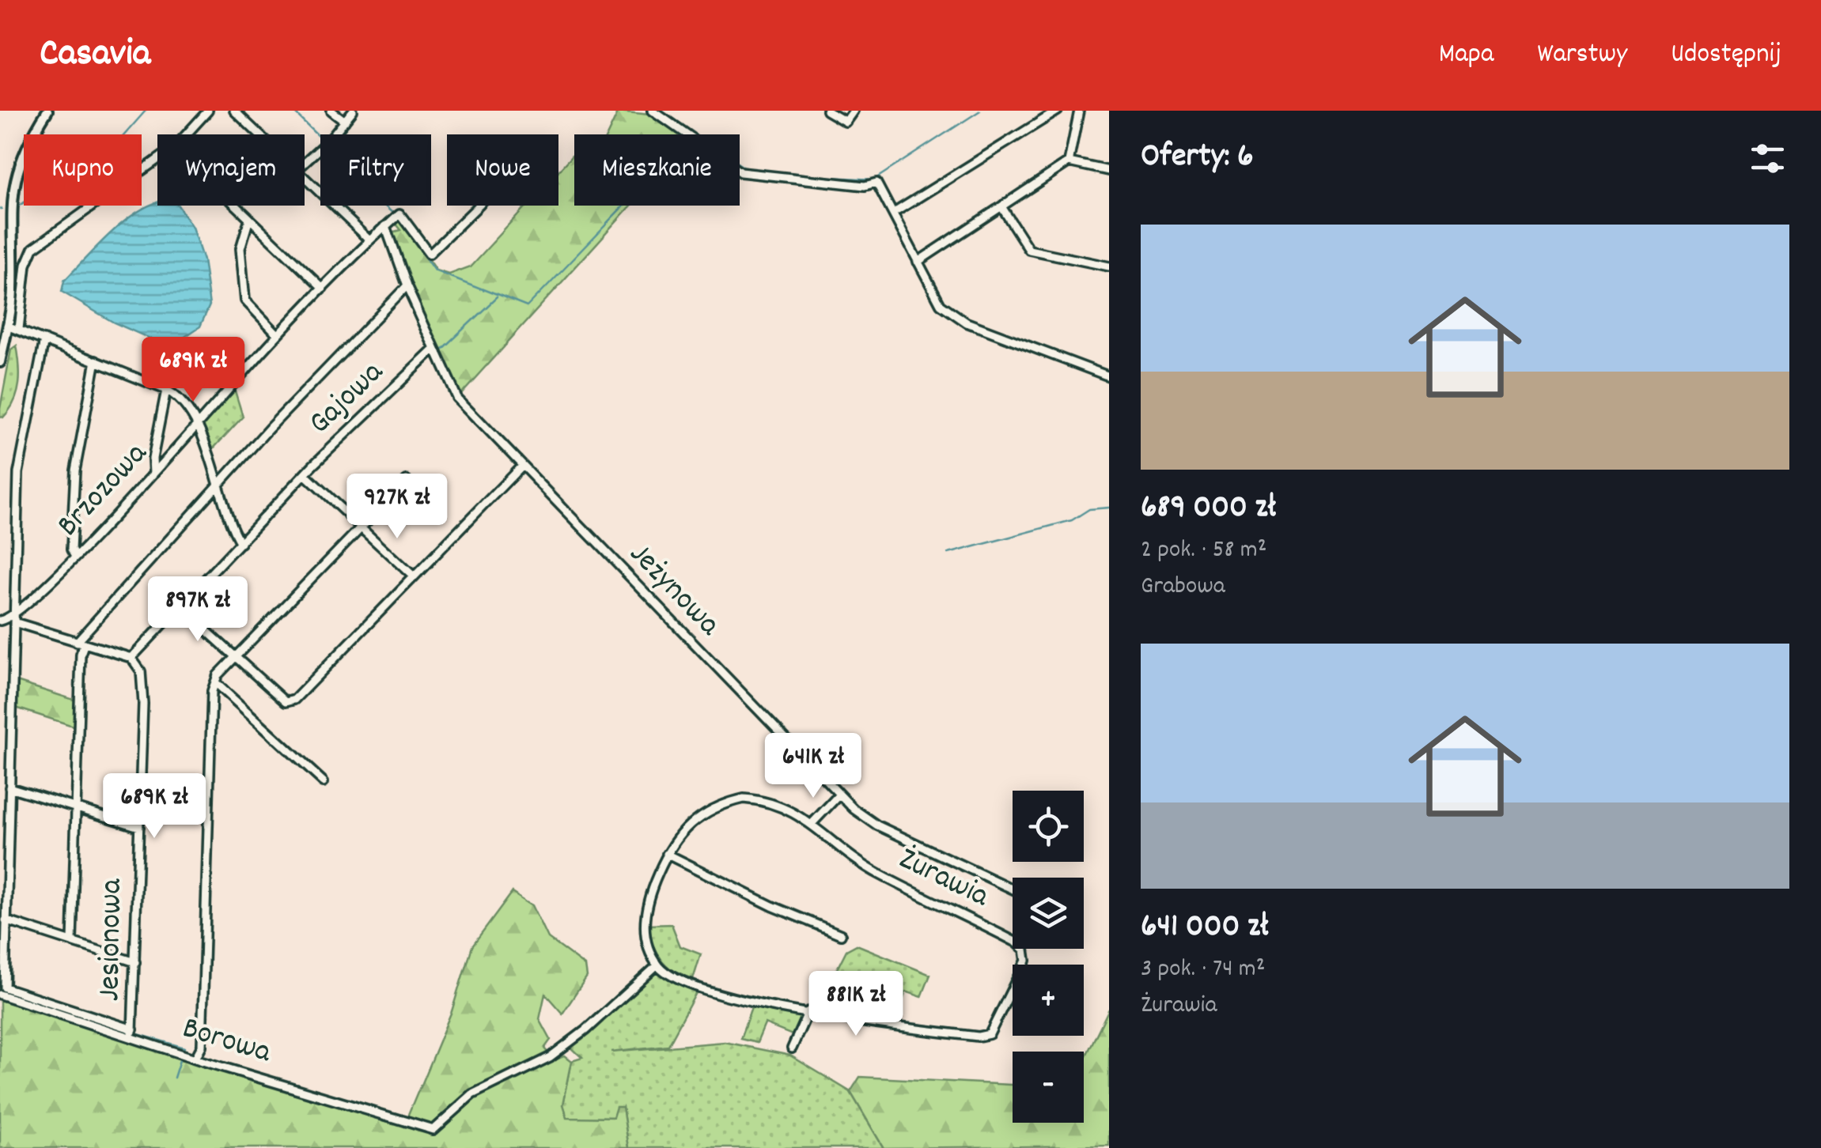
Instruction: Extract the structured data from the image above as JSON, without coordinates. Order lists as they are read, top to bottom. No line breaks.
{"streets":{"street":["Gajowa","Brzozowa","Jeżynowa","Żurawia","Jesionowa","Borowa"]},"crossings":[["Gajowa","Jeżynowa"],["Gajowa","Jesionowa"],["Brzozowa","Jeżynowa"],["Żurawia","Borowa"],["Jesionowa","Borowa"]],"page":{"header":"Casavia","nav":["Mapa","Warstwy","Udostępnij"],"heading":"Oferty: 6","chip":["Kupno","Wynajem","Filtry","Nowe","Mieszkanie"],"list":[{"name":"689 000 zł","note":"2 pok. · 58 m² · Grabowa"},{"name":"641 000 zł","note":"3 pok. · 74 m² · Żurawia"}],"price":["689K zł","927K zł","897K zł","641K zł","689K zł","881K zł"],"map_buttons":["+","−"]}}
